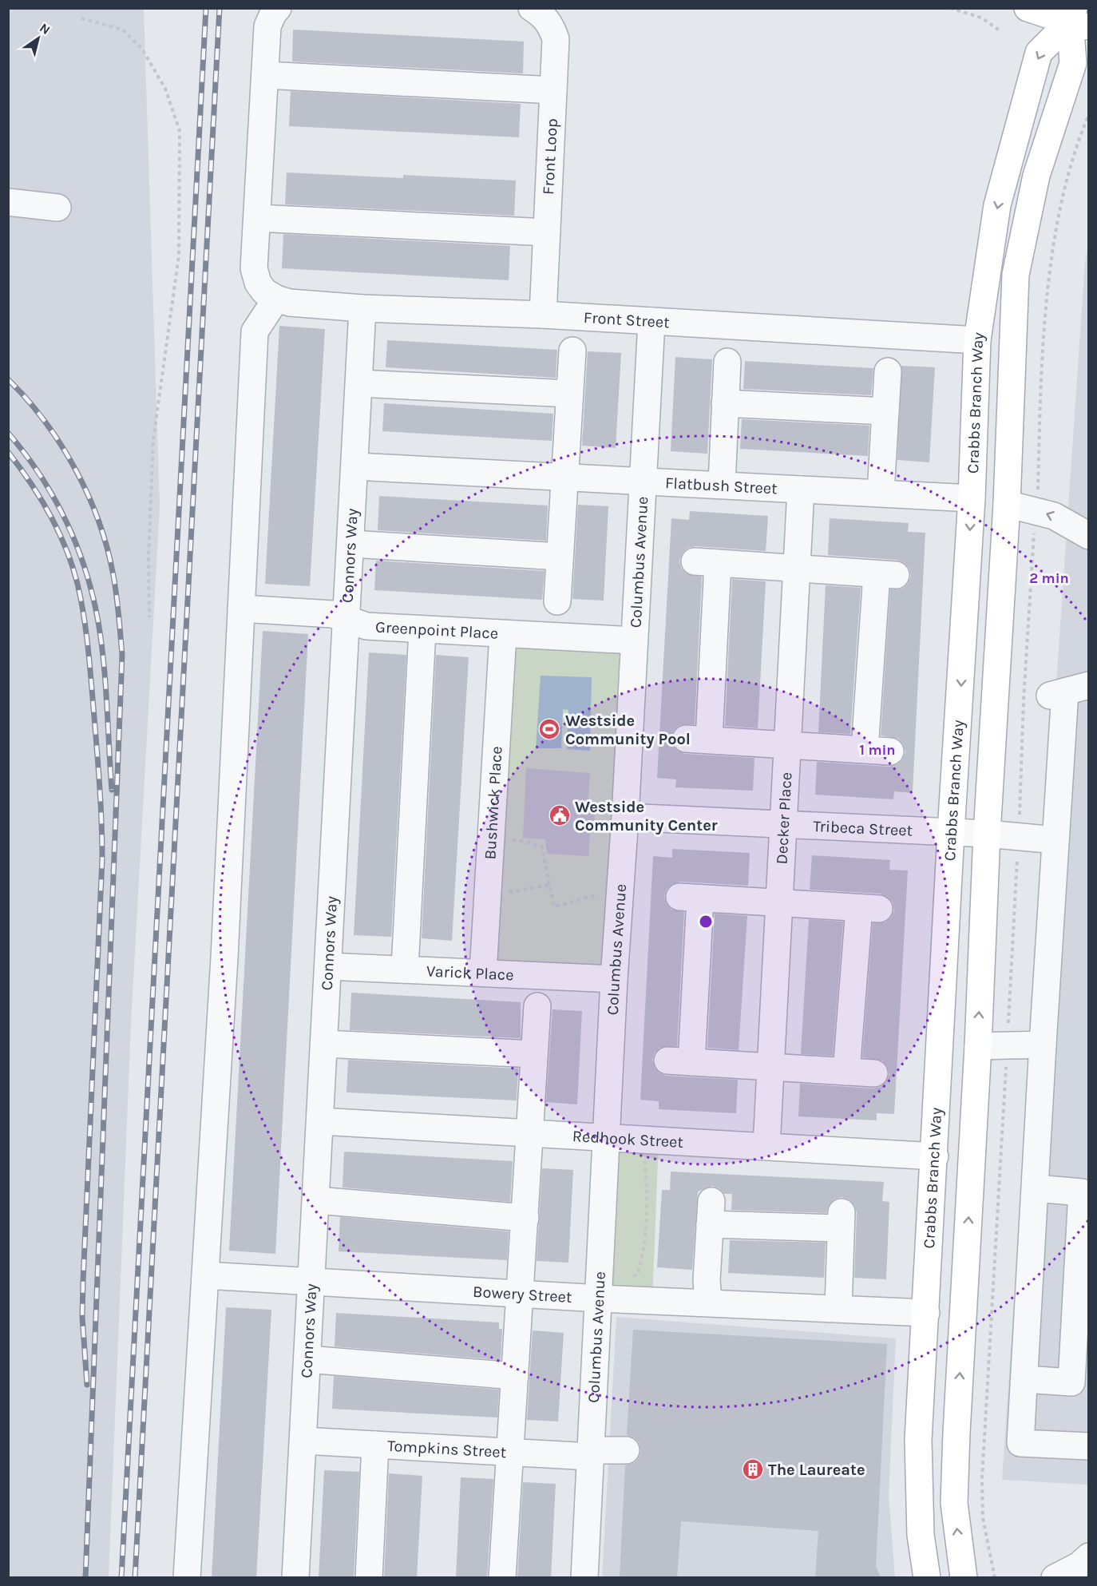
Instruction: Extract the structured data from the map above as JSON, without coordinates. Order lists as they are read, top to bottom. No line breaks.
{"streets":{"main road":["Crabbs Branch Way"],"street":["Front Loop","Front Street","Flatbush Street","Connors Way","Columbus Avenue","Greenpoint Place","Bushwick Place","Decker Place","Tribeca Street","Varick Place","Redhook Street","Bowery Street","Tompkins Street"]},"crossings":[["Front Loop","Front Street"],["Front Street","Crabbs Branch Way"],["Front Street","Connors Way"],["Front Street","Columbus Avenue"],["Crabbs Branch Way","Flatbush Street"],["Crabbs Branch Way","Tribeca Street"],["Crabbs Branch Way","Redhook Street"],["Crabbs Branch Way","Bowery Street"],["Flatbush Street","Connors Way"],["Flatbush Street","Columbus Avenue"],["Flatbush Street","Decker Place"],["Connors Way","Greenpoint Place"],["Connors Way","Varick Place"],["Connors Way","Redhook Street"],["Connors Way","Bowery Street"],["Connors Way","Tompkins Street"],["Columbus Avenue","Greenpoint Place"],["Columbus Avenue","Tribeca Street"],["Columbus Avenue","Varick Place"],["Columbus Avenue","Redhook Street"],["Columbus Avenue","Bowery Street"],["Columbus Avenue","Tompkins Street"],["Greenpoint Place","Bushwick Place"],["Bushwick Place","Varick Place"],["Decker Place","Tribeca Street"],["Decker Place","Redhook Street"]],"places":{"sports":["Westside Community Pool"],"public building":["Westside Community Center"],"building":["The Laureate"]},"north":"top right","rings":["2 min","1 min"]}
